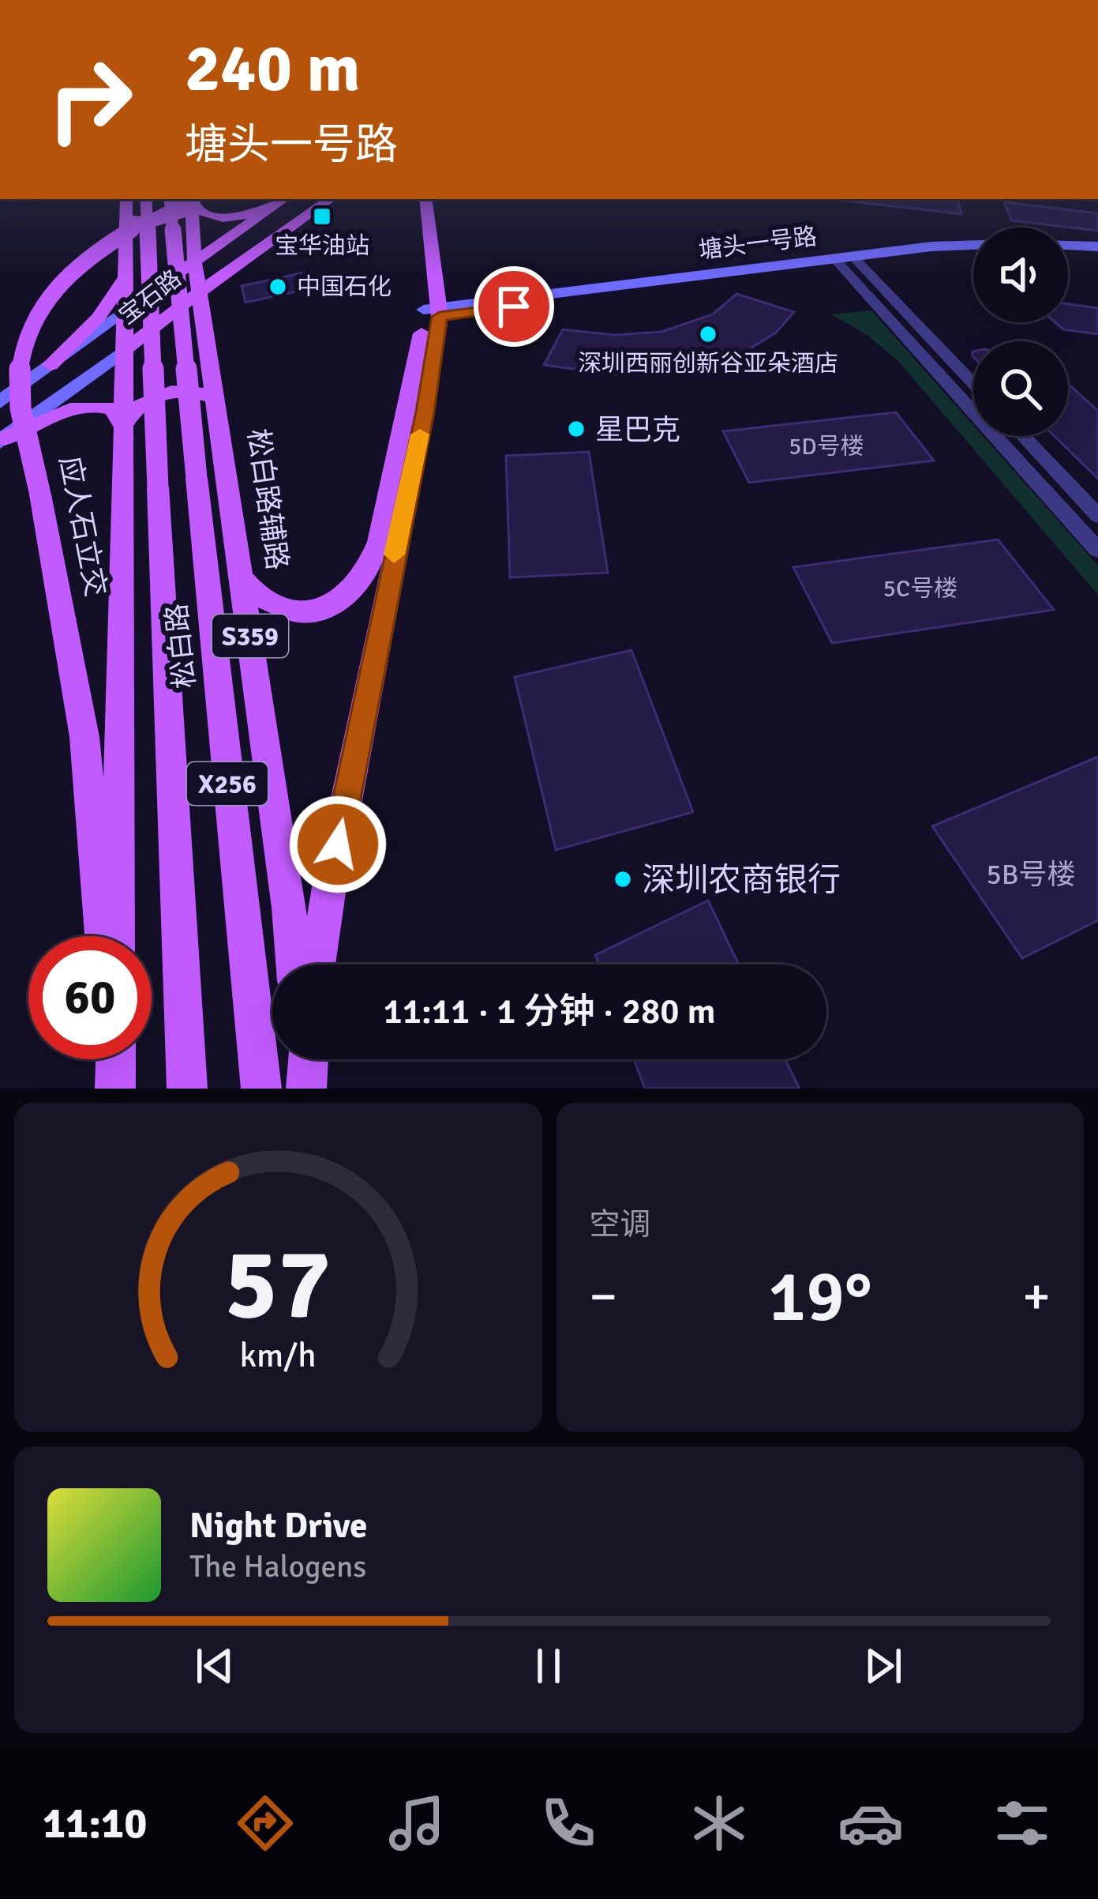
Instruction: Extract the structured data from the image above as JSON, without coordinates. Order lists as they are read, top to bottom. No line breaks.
{"streets":{"main road":["宝石路","松白路辅路","应人石立交","S359","松白路","X256"],"street":["塘头一号路"]},"crossings":[["宝石路","松白路辅路"],["松白路辅路","应人石立交"]],"places":{"transit":["宝华油站"],"other":["中国石化","深圳西丽创新谷亚朵酒店","星巴克","深圳农商银行"]},"house_numbers":["5D号楼","5C号楼","5B号楼"],"page":{"turn":["240 m","塘头一号路"],"limit":"60","trip":"11:11 · 1 分钟 · 280 m","tile":"空调","heat":["−","19°","+"],"song":["Night Drive","The Halogens"],"tabs":"11:10","gauge":["57","km/h"]}}
